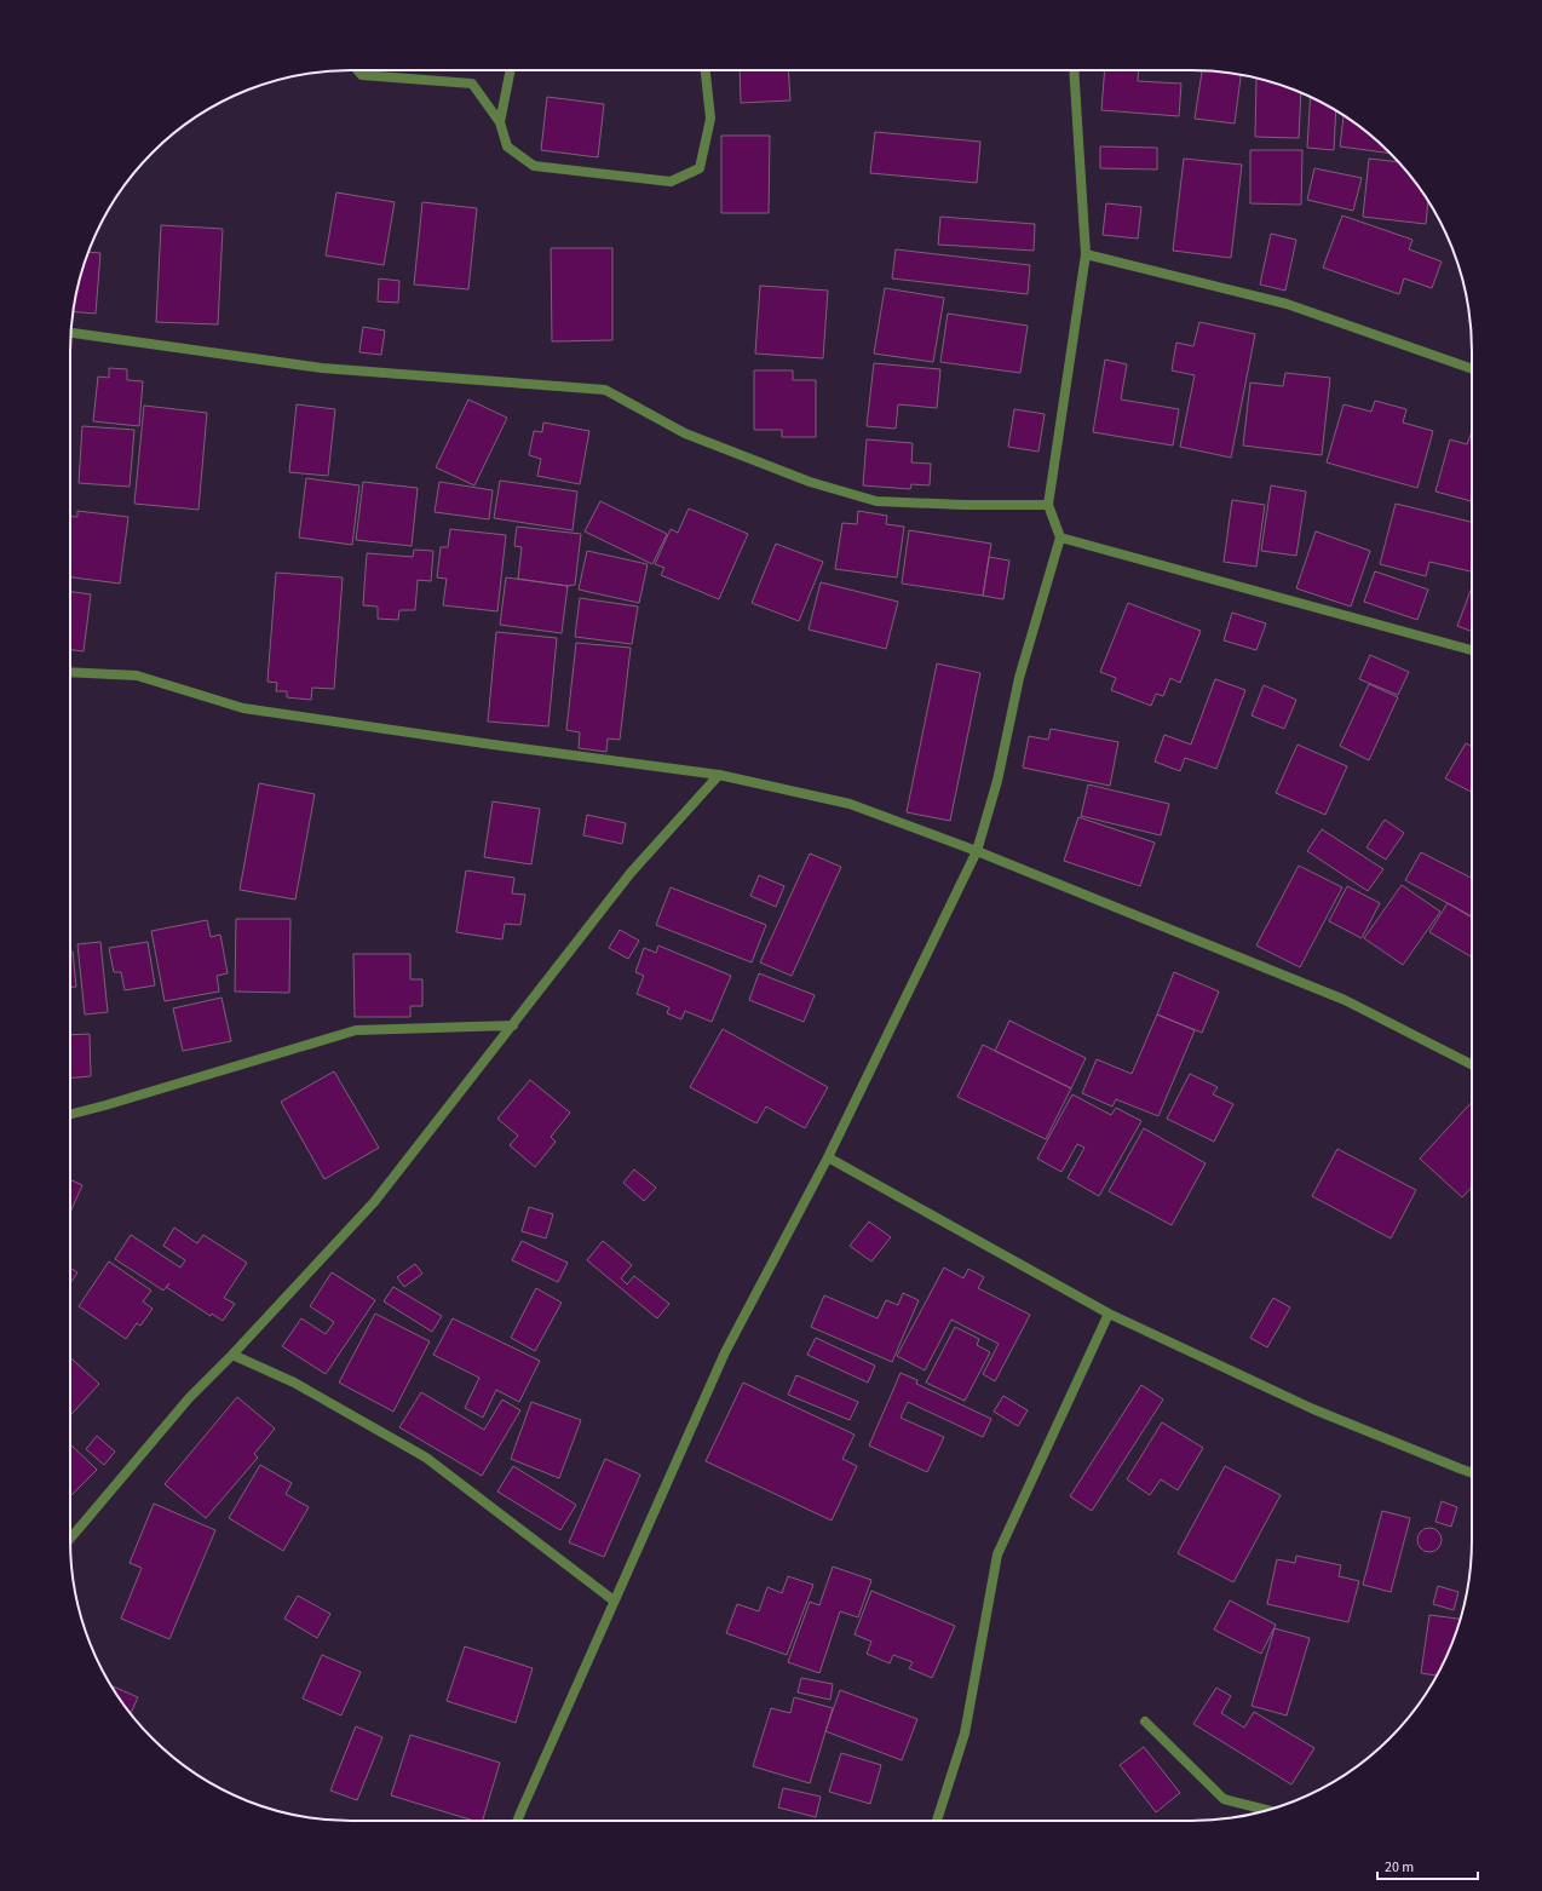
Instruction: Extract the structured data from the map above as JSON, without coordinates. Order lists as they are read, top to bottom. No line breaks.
{"scale_bar":"20 m"}
